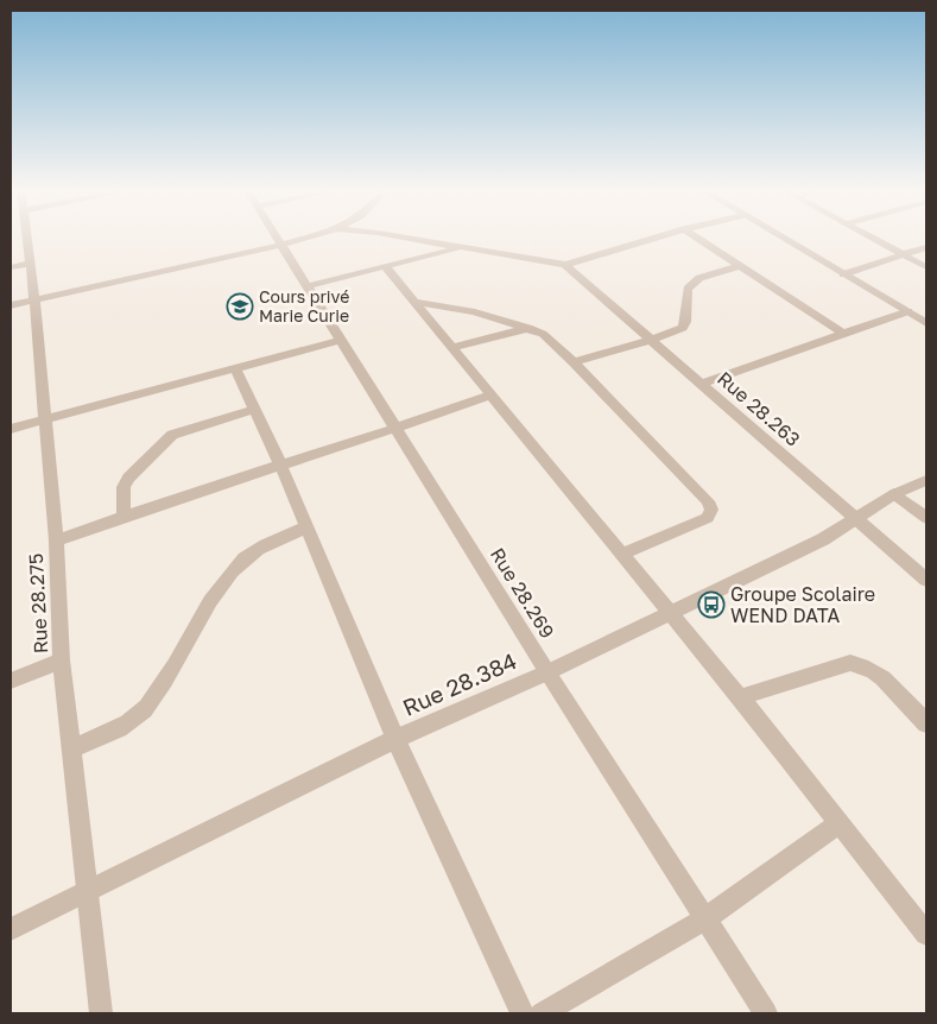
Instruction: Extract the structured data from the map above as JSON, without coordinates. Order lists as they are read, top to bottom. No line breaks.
{"streets":{"street":["Rue 28.263","Rue 28.269","Rue 28.275","Rue 28.384"]},"crossings":[["Rue 28.263","Rue 28.384"],["Rue 28.269","Rue 28.384"],["Rue 28.275","Rue 28.384"]],"places":{"school or university":["Cours privé Marie Curie"],"bus stop":["Groupe Scolaire WEND DATA"]}}
